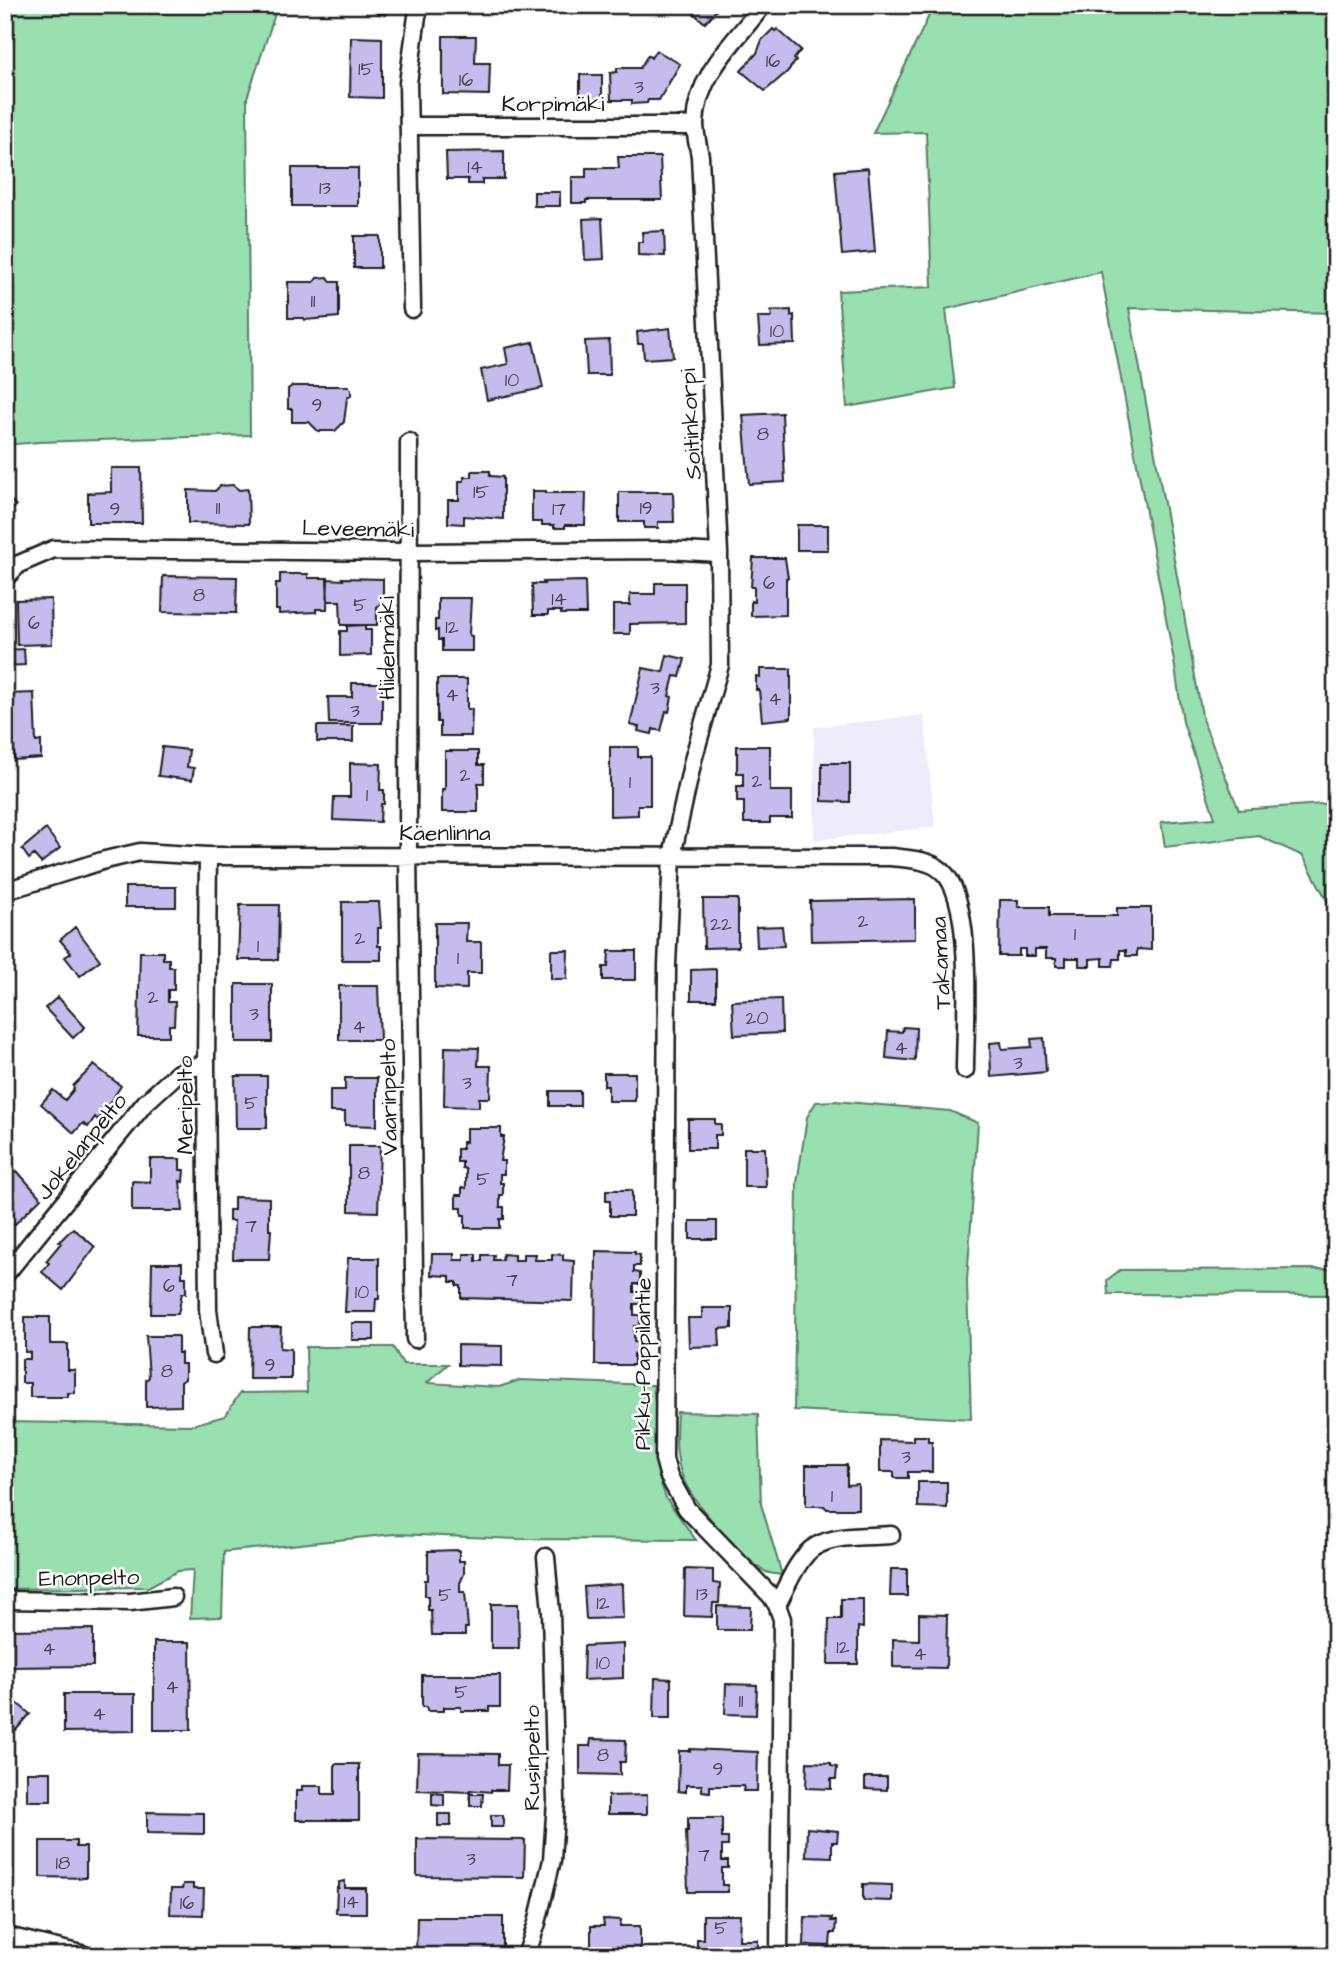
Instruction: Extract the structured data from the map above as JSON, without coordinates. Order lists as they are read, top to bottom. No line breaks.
{"streets":{"street":["Korpimäki","Soitinkorpi","Leveemäki","Hiidenmäki","Käenlinna","Takamaa","Vaarinpelto","Meripelto","Jokelanpelto","Pikku-Pappilantie","Enonpelto","Rusinpelto"]},"crossings":[["Korpimäki","Soitinkorpi"],["Soitinkorpi","Leveemäki"],["Soitinkorpi","Käenlinna"],["Soitinkorpi","Pikku-Pappilantie"],["Leveemäki","Hiidenmäki"],["Hiidenmäki","Käenlinna"],["Hiidenmäki","Vaarinpelto"],["Käenlinna","Takamaa"],["Käenlinna","Vaarinpelto"],["Käenlinna","Meripelto"],["Käenlinna","Pikku-Pappilantie"],["Meripelto","Jokelanpelto"]],"house_numbers":["16","15","16","3","14","13","11","10","10","9","8","15","11","19","9","17","6","8","14","5","6","12","3","4","4","3","2","2","1","1","2","22","1","2","1","1","2","3","20","4","4","3","3","5","8","5","7","7","6","10","9","8","3","1","13","5","12","12","4","4","10","4","5","11","4","8","9","7","3","18","14","16","5"]}
